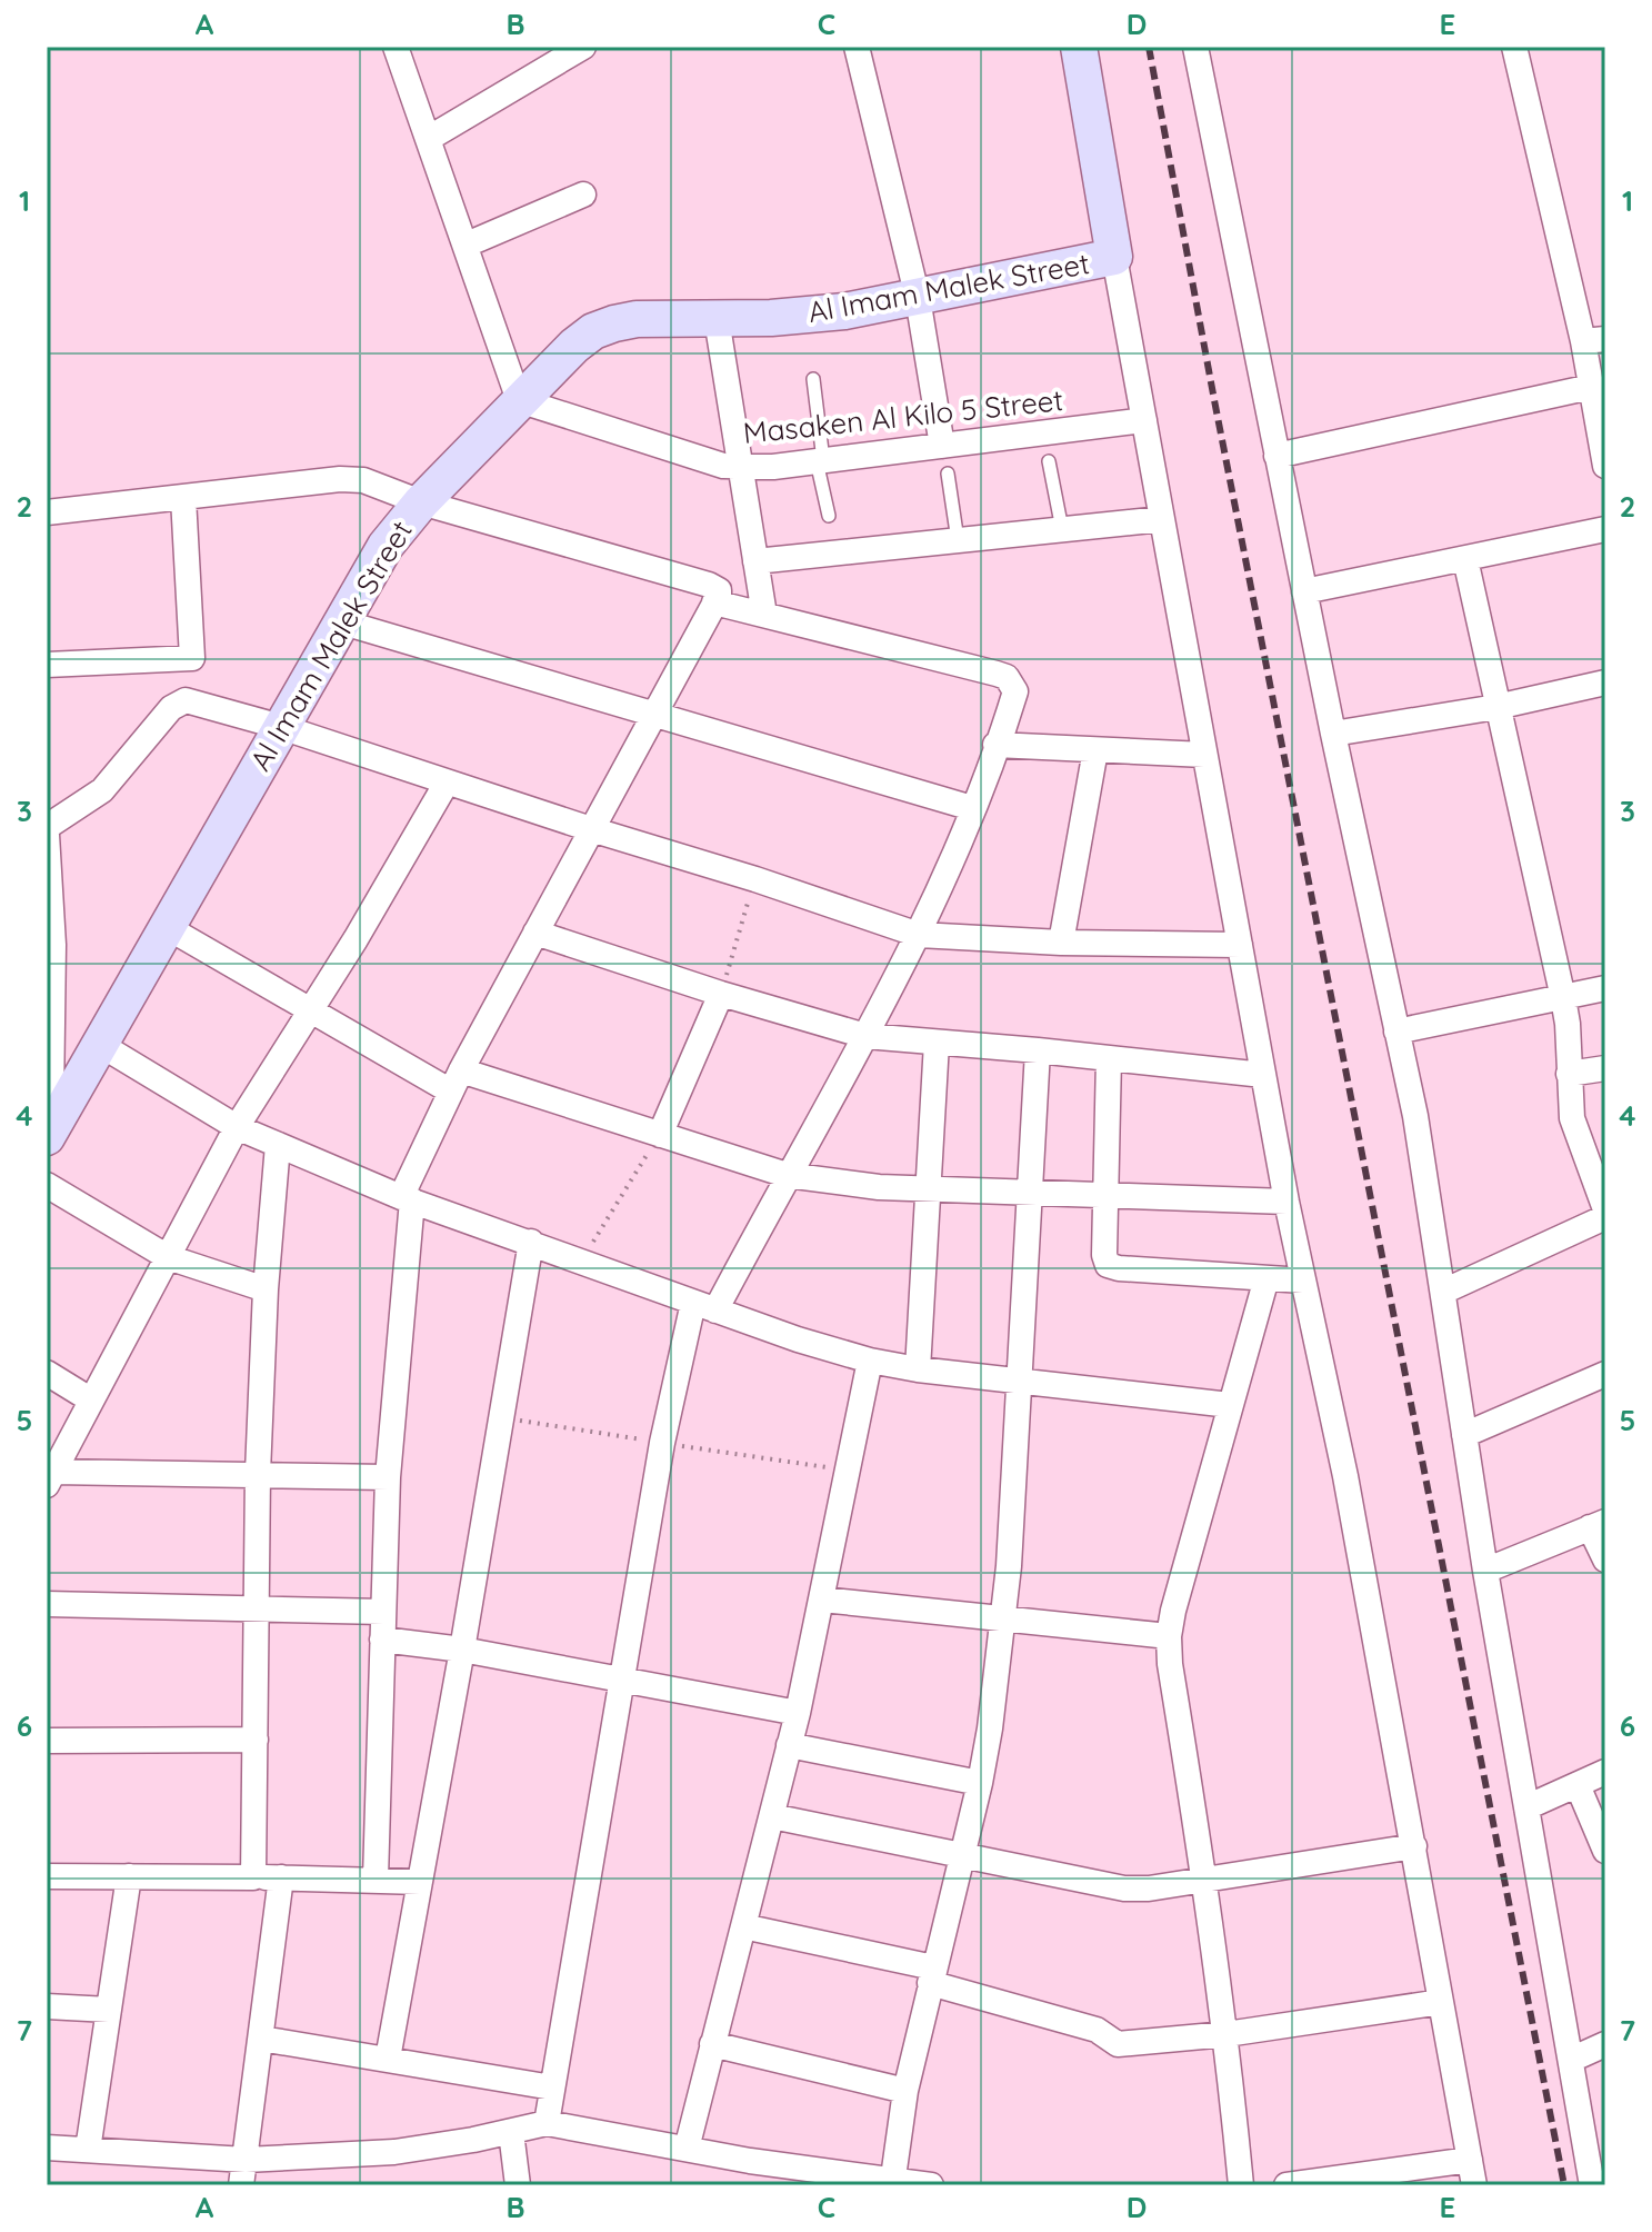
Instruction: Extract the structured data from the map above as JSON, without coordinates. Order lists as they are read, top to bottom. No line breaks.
{"streets":{"street":["Al Imam Malek Street","Masaken Al Kilo 5 Street"]},"crossings":[["Al Imam Malek Street","Masaken Al Kilo 5 Street"]],"grid":{"columns":["A","B","C","D","E"],"rows":["1","2","3","4","5","6","7"]}}
